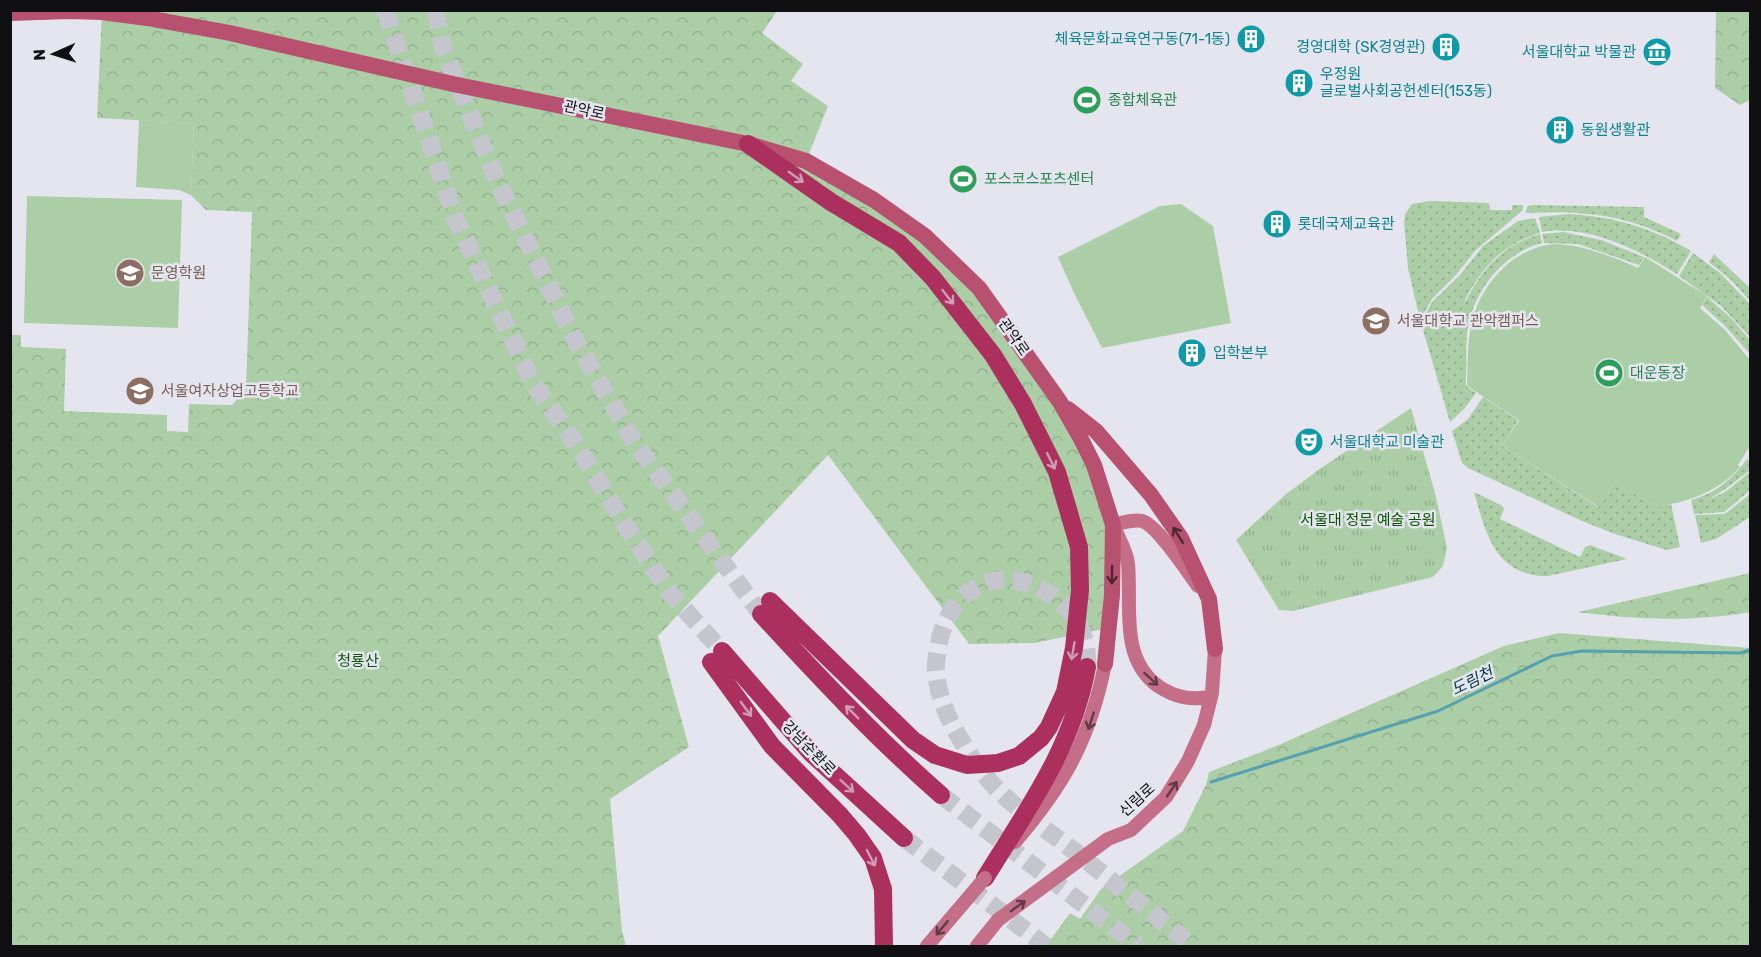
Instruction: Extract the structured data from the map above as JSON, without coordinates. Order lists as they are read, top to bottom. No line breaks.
{"streets":{"highway":["강남순환로"],"main road":["관악로","신림로"]},"crossings":[["관악로","신림로"]],"one_way":["신림로"],"water":["도림천"],"parks":["서울대 정문 예술 공원","청룡산"],"places":{"building":["체육문화교육연구동(71-1동)","경영대학 (SK경영관)","우정원 글로벌사회공헌센터(153동)","동원생활관","롯데국제교육관","입학본부"],"museum":["서울대학교 박물관"],"sports":["종합체육관","포스코스포츠센터","대운동장"],"school or university":["문영학원","서울대학교 관악캠퍼스","서울여자상업고등학교"],"theatre":["서울대학교 미술관"]},"north":"left"}
